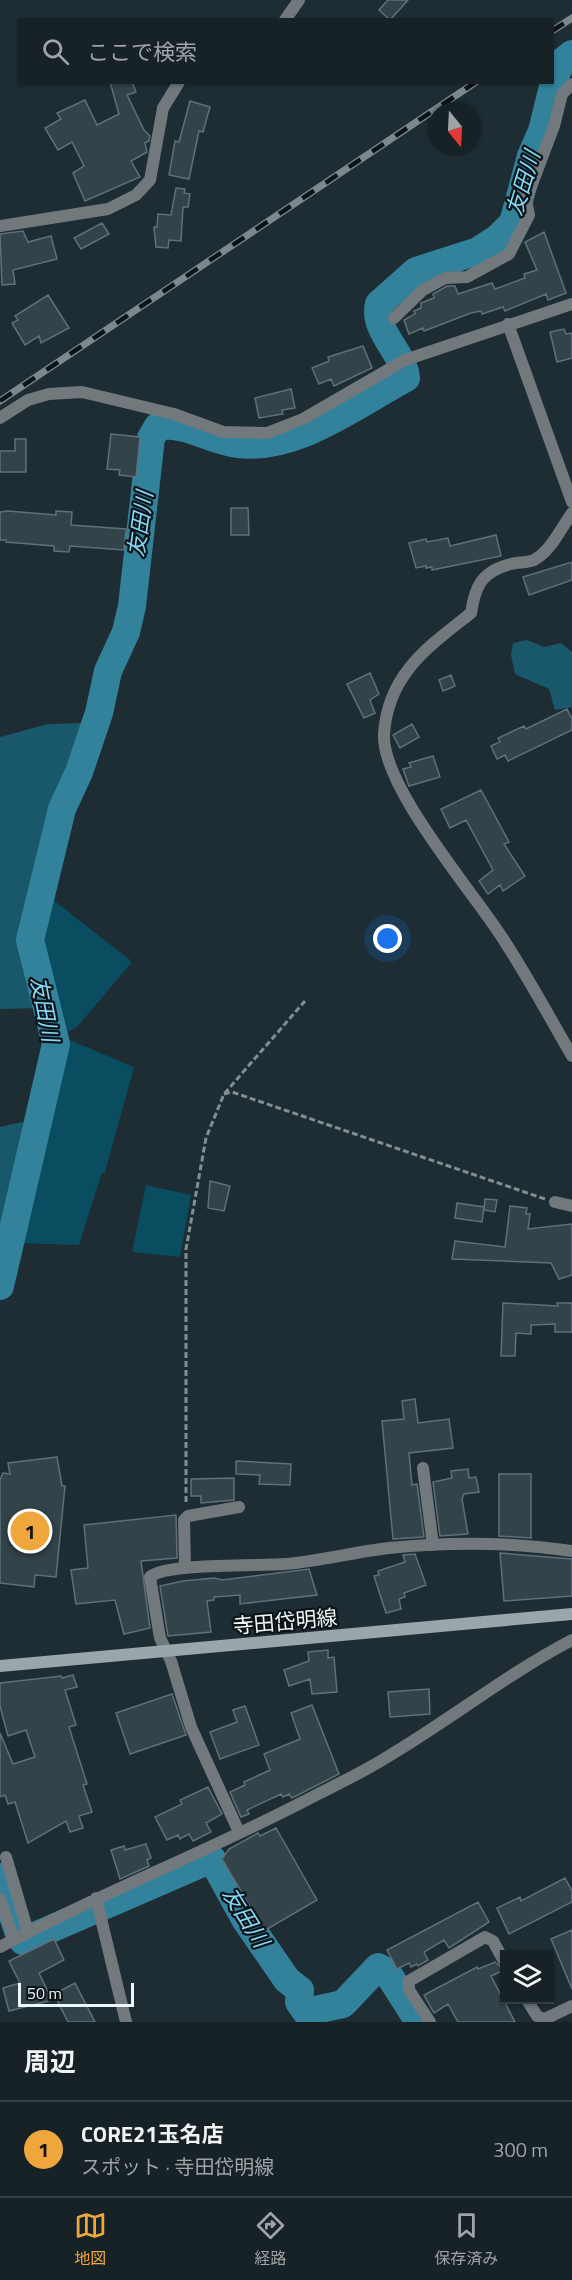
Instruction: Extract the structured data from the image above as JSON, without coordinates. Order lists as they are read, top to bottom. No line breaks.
{"streets":{"main road":["寺田岱明線"]},"water":["友田川"],"scale_bar":"50 m","north":"bottom","page":{"search":"ここで検索","pins":"1","scale":"50 m","heading":"周辺","list":[{"mark":"1","name":"CORE21玉名店","note":"スポット · 寺田岱明線","value":"300 m"}],"nav":["地図","経路","保存済み"]}}
